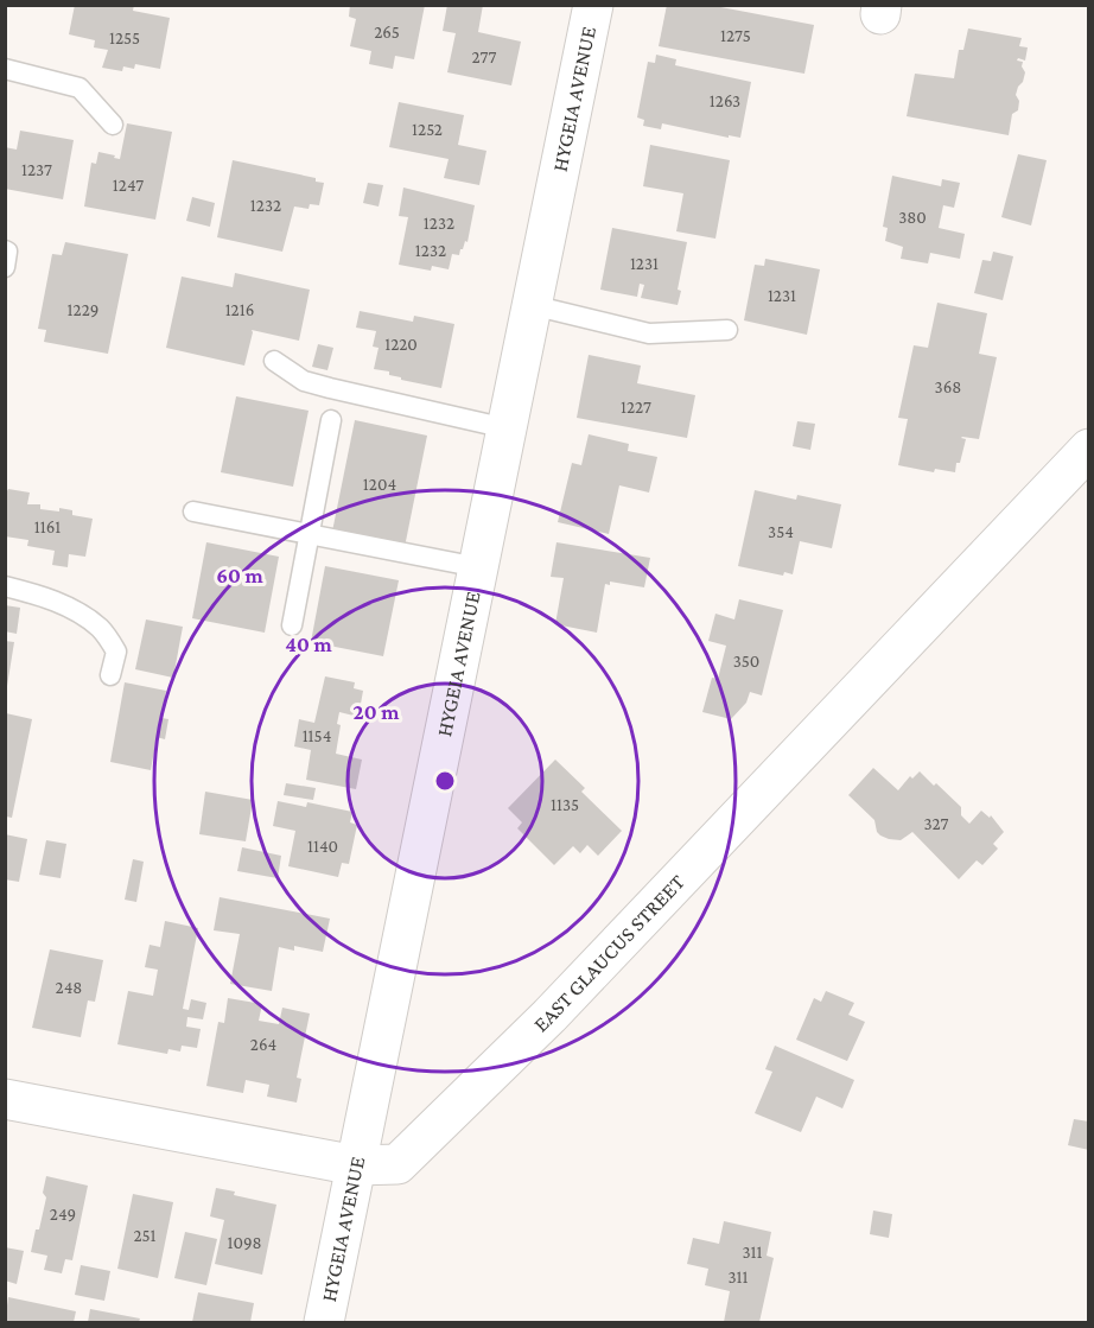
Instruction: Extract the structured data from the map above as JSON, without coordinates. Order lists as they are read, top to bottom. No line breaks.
{"streets":{"street":["HYGEIA AVENUE","EAST GLAUCUS STREET"]},"crossings":[["HYGEIA AVENUE","EAST GLAUCUS STREET"]],"house_numbers":["265","1275","1255","277","1263","1252","1237","1247","1232","380","1232","1232","1231","1231","1229","1216","1220","368","1227","1204","1161","354","350","1154","1135","327","1140","248","264","249","251","1098","311","311"],"rings":["60 m","40 m","20 m"]}
